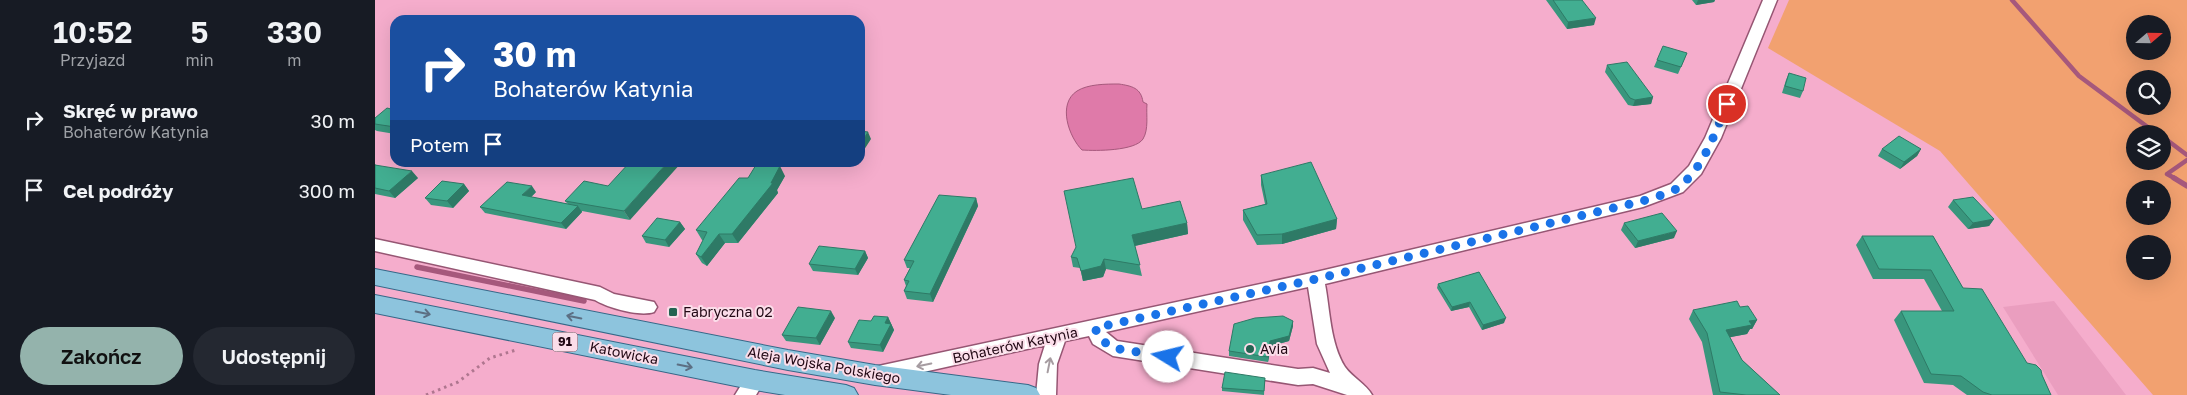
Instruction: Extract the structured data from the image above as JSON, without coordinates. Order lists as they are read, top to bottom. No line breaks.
{"streets":{"main road":["91","Katowicka","Aleja Wojska Polskiego"],"street":["Bohaterów Katynia"]},"crossings":[["Bohaterów Katynia","Aleja Wojska Polskiego"],["Katowicka","Aleja Wojska Polskiego"]],"places":{"transit":["Fabryczna 02"],"other":["Avia"]},"north":"right","page":{"eta":["10:52","Przyjazd","5","min","330","m"],"map_buttons":["+","−"],"turn":["30 m","Bohaterów Katynia"],"list":[{"name":"Skręć w prawo","note":"Bohaterów Katynia","value":"30 m"},{"name":"Cel podróży","value":"300 m"}],"then":"Potem","buttons":["Zakończ","Udostępnij"]}}
